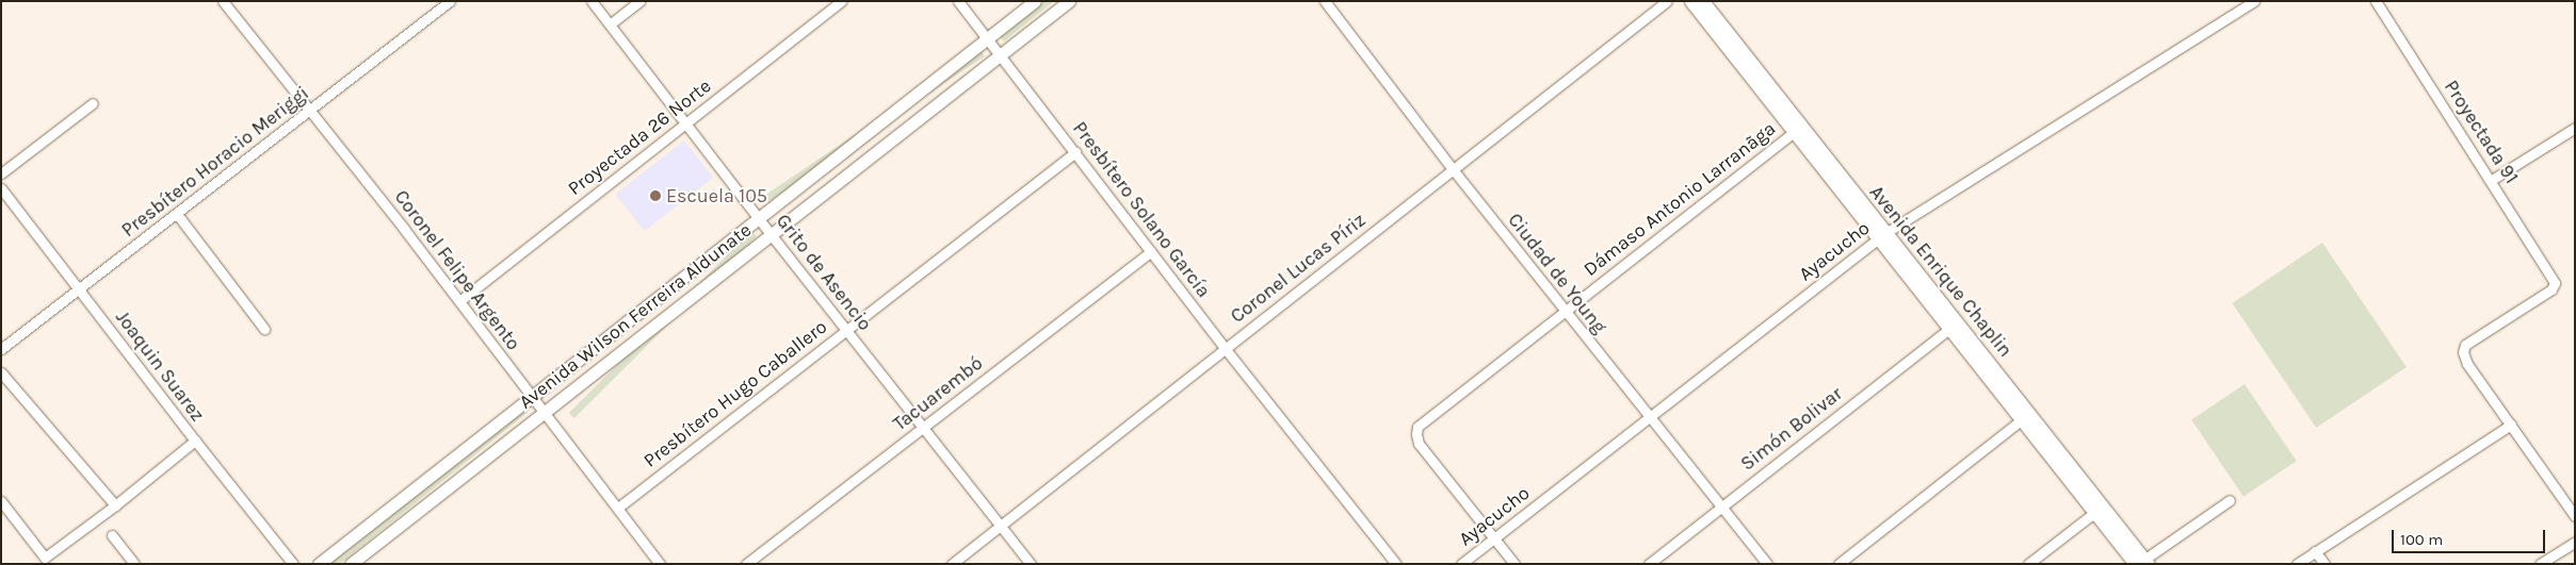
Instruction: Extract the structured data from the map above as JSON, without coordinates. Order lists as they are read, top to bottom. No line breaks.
{"streets":{"street":["Proyectada 91","Proyectada 26 Norte","Presbítero Horacio Meriggi","Dámaso Antonio Larranãga","Presbítero Solano García","Ayacucho","Coronel Lucas Píriz","Coronel Felipe Argento","Avenida Enrique Chaplin","Grito de Asencio","Ciudad de Young","Avenida Wilson Ferreira Aldunate","Joaquin Suarez","Presbítero Hugo Caballero","Tacuarembó","Simón Bolivar"]},"crossings":[["Proyectada 26 Norte","Coronel Felipe Argento"],["Proyectada 26 Norte","Grito de Asencio"],["Presbítero Horacio Meriggi","Coronel Felipe Argento"],["Presbítero Horacio Meriggi","Joaquin Suarez"],["Dámaso Antonio Larranãga","Ayacucho"],["Dámaso Antonio Larranãga","Avenida Enrique Chaplin"],["Dámaso Antonio Larranãga","Ciudad de Young"],["Presbítero Solano García","Coronel Lucas Píriz"],["Presbítero Solano García","Avenida Wilson Ferreira Aldunate"],["Presbítero Solano García","Presbítero Hugo Caballero"],["Presbítero Solano García","Tacuarembó"],["Ayacucho","Avenida Enrique Chaplin"],["Ayacucho","Ciudad de Young"],["Coronel Lucas Píriz","Grito de Asencio"],["Coronel Lucas Píriz","Ciudad de Young"],["Coronel Felipe Argento","Avenida Wilson Ferreira Aldunate"],["Coronel Felipe Argento","Presbítero Hugo Caballero"],["Avenida Enrique Chaplin","Simón Bolivar"],["Grito de Asencio","Avenida Wilson Ferreira Aldunate"],["Grito de Asencio","Presbítero Hugo Caballero"],["Grito de Asencio","Tacuarembó"],["Ciudad de Young","Simón Bolivar"]],"places":["Escuela 105"],"scale_bar":"100 m"}
